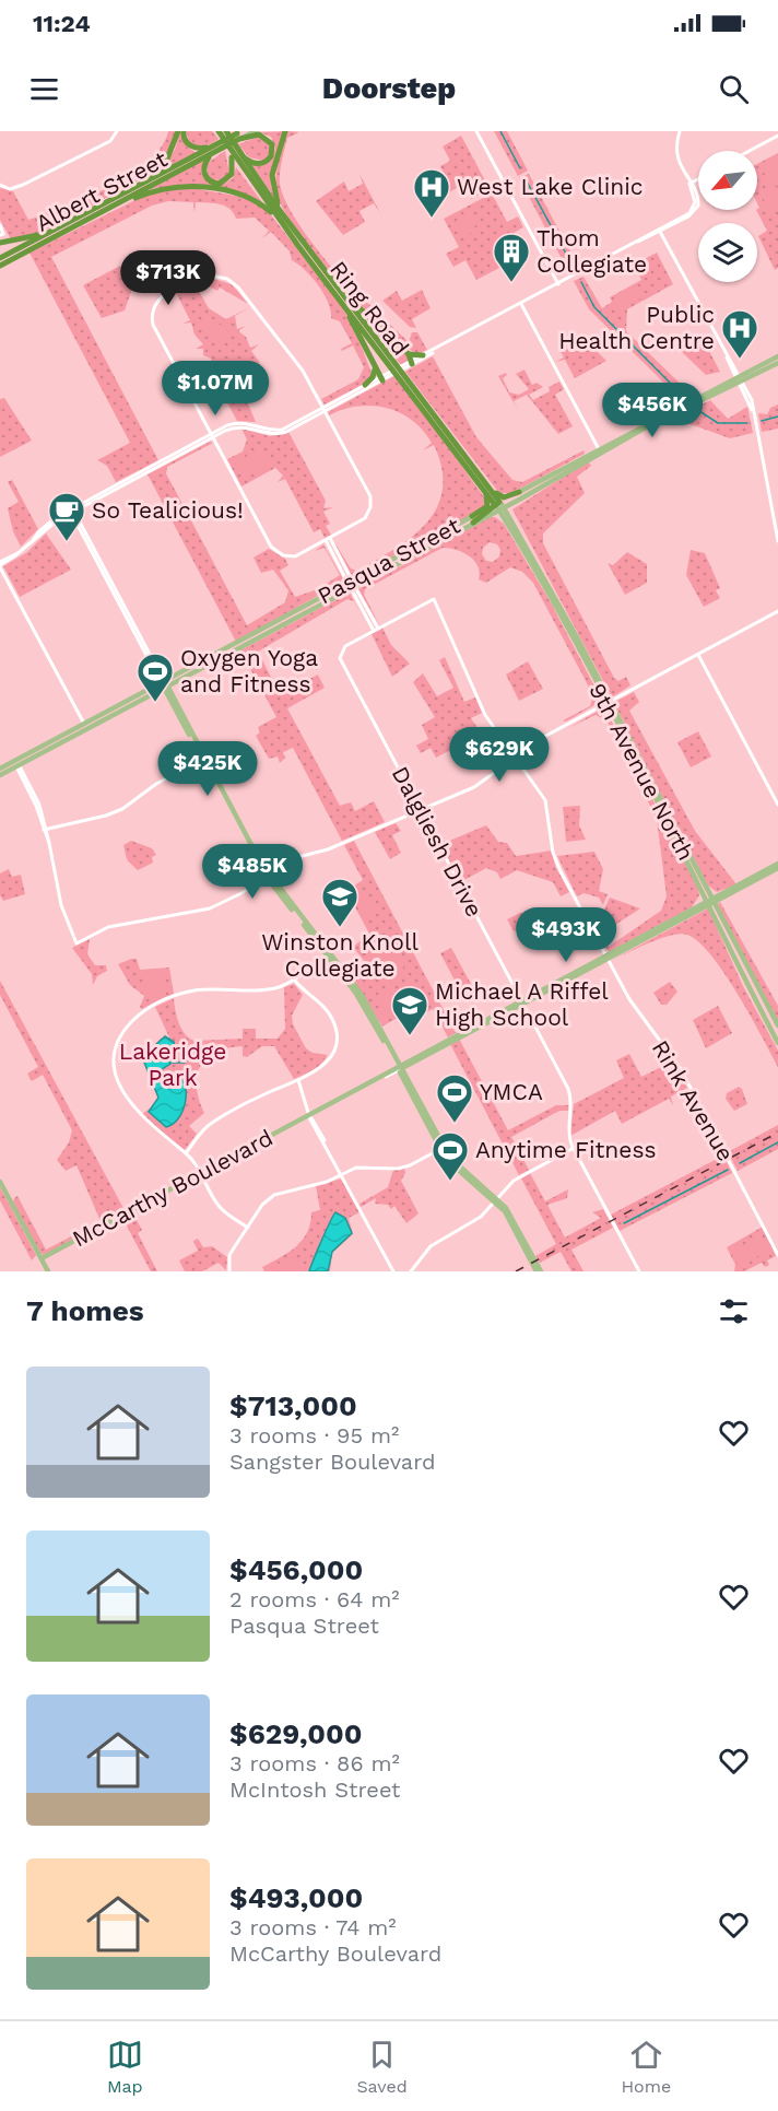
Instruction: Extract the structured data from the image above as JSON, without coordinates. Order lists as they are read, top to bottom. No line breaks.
{"streets":{"highway":["Albert Street","Ring Road"],"main road":["Pasqua Street","9th Avenue North","McCarthy Boulevard"],"street":["Dalgliesh Drive","Rink Avenue"]},"crossings":[["Ring Road","Pasqua Street"],["Ring Road","9th Avenue North"],["Pasqua Street","9th Avenue North"],["9th Avenue North","McCarthy Boulevard"],["Dalgliesh Drive","Rink Avenue"],["Dalgliesh Drive","McCarthy Boulevard"],["Rink Avenue","McCarthy Boulevard"]],"parks":["Lakeridge Park"],"places":{"hospital":["West Lake Clinic","Public Health Centre"],"building":["Thom Collegiate"],"cafe":["So Tealicious!"],"sports":["Oxygen Yoga and Fitness","YMCA","Anytime Fitness"],"school or university":["Winston Knoll Collegiate","Michael A Riffel High School"]},"north":"bottom left","page":{"status":"11:24","header":"Doorstep","price":["$713K","$1.07M","$456K","$629K","$425K","$485K","$493K"],"heading":"7 homes","list":[{"name":"$713,000","note":"3 rooms · 95 m² · Sangster Boulevard"},{"name":"$456,000","note":"2 rooms · 64 m² · Pasqua Street"},{"name":"$629,000","note":"3 rooms · 86 m² · McIntosh Street"},{"name":"$493,000","note":"3 rooms · 74 m² · McCarthy Boulevard"}],"tabs":["Map","Saved","Home"]}}
